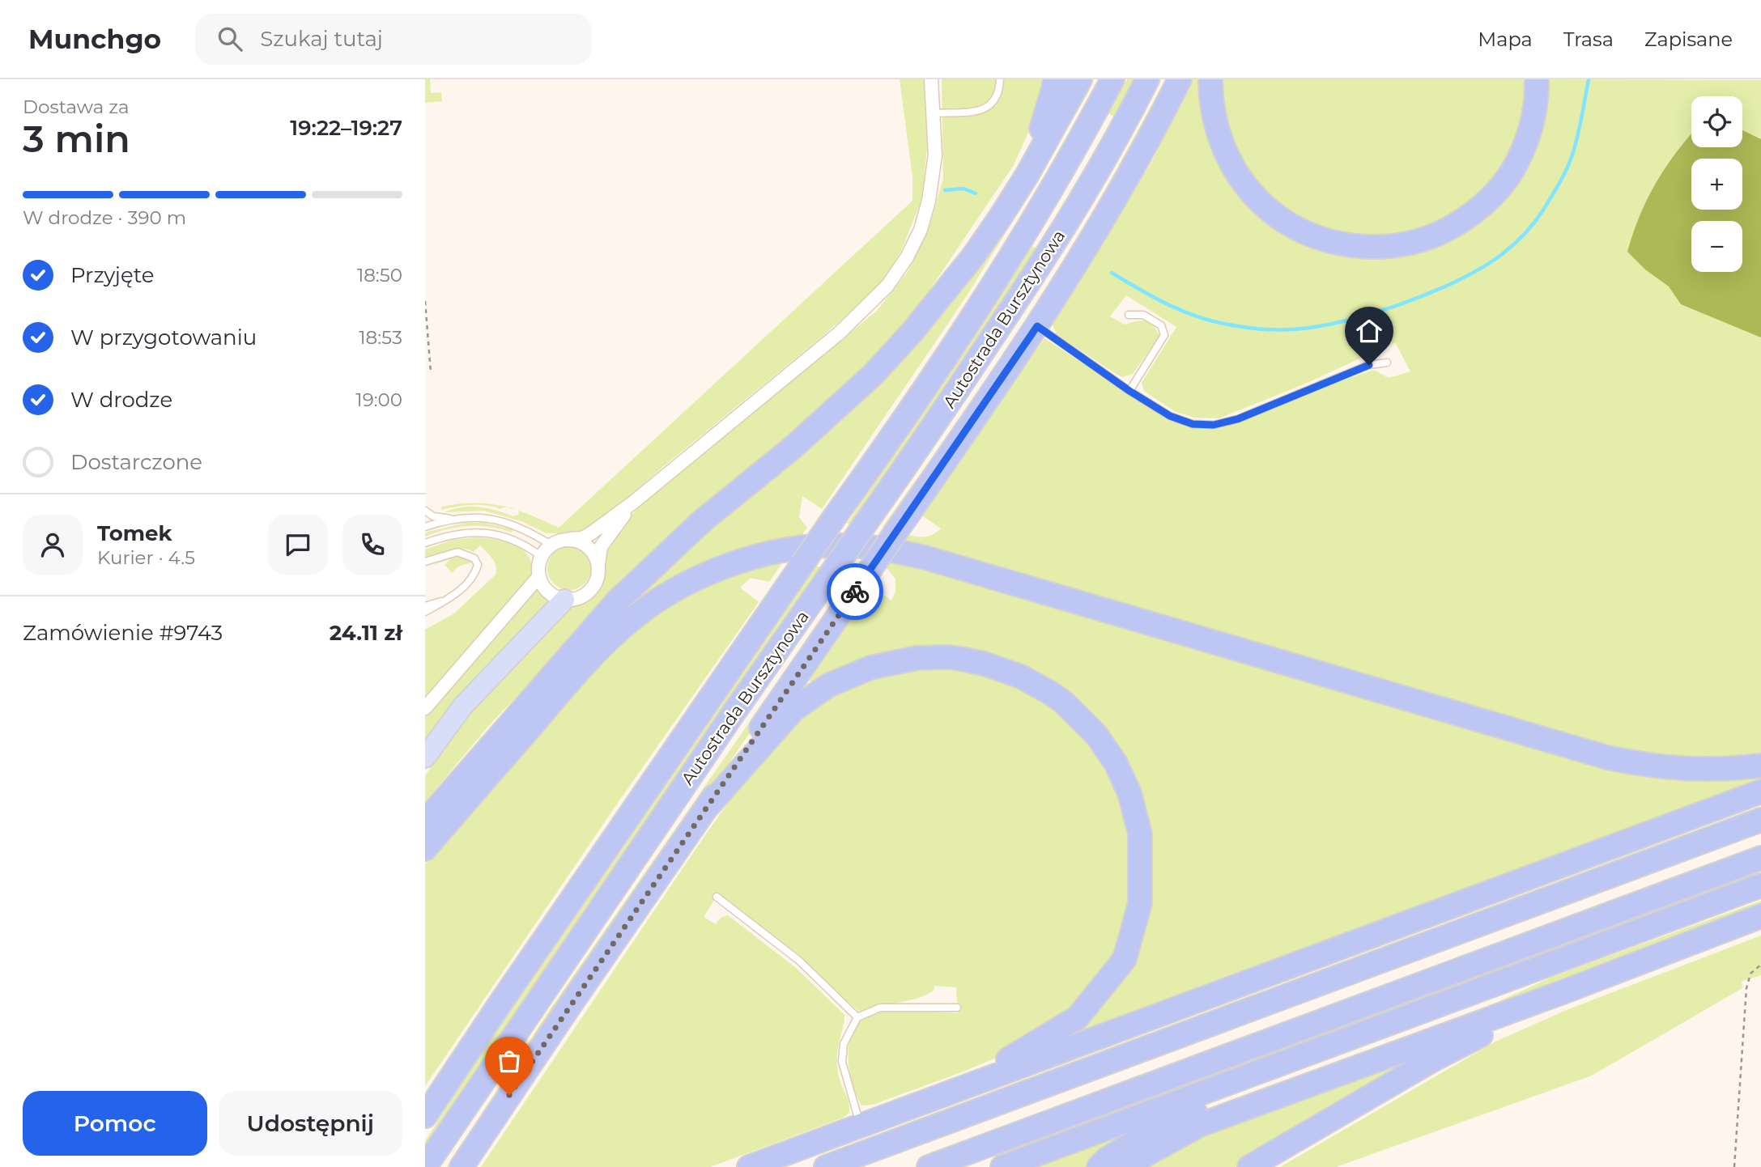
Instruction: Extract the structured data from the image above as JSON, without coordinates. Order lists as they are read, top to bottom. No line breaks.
{"streets":{"highway":["Autostrada Bursztynowa"]},"page":{"header":"Munchgo","search":"Szukaj tutaj","nav":["Mapa","Trasa","Zapisane"],"heading":["3 min","Dostawa za","19:22–19:27"],"panel":["Tomek","Kurier · 4.5","Zamówienie #9743","24.11 zł"],"map_buttons":["+","−"],"bar":"W drodze · 390 m","list":[["Przyjęte","18:50"],["W przygotowaniu","18:53"],["W drodze","19:00"],"Dostarczone"],"buttons":["Pomoc","Udostępnij"]}}
